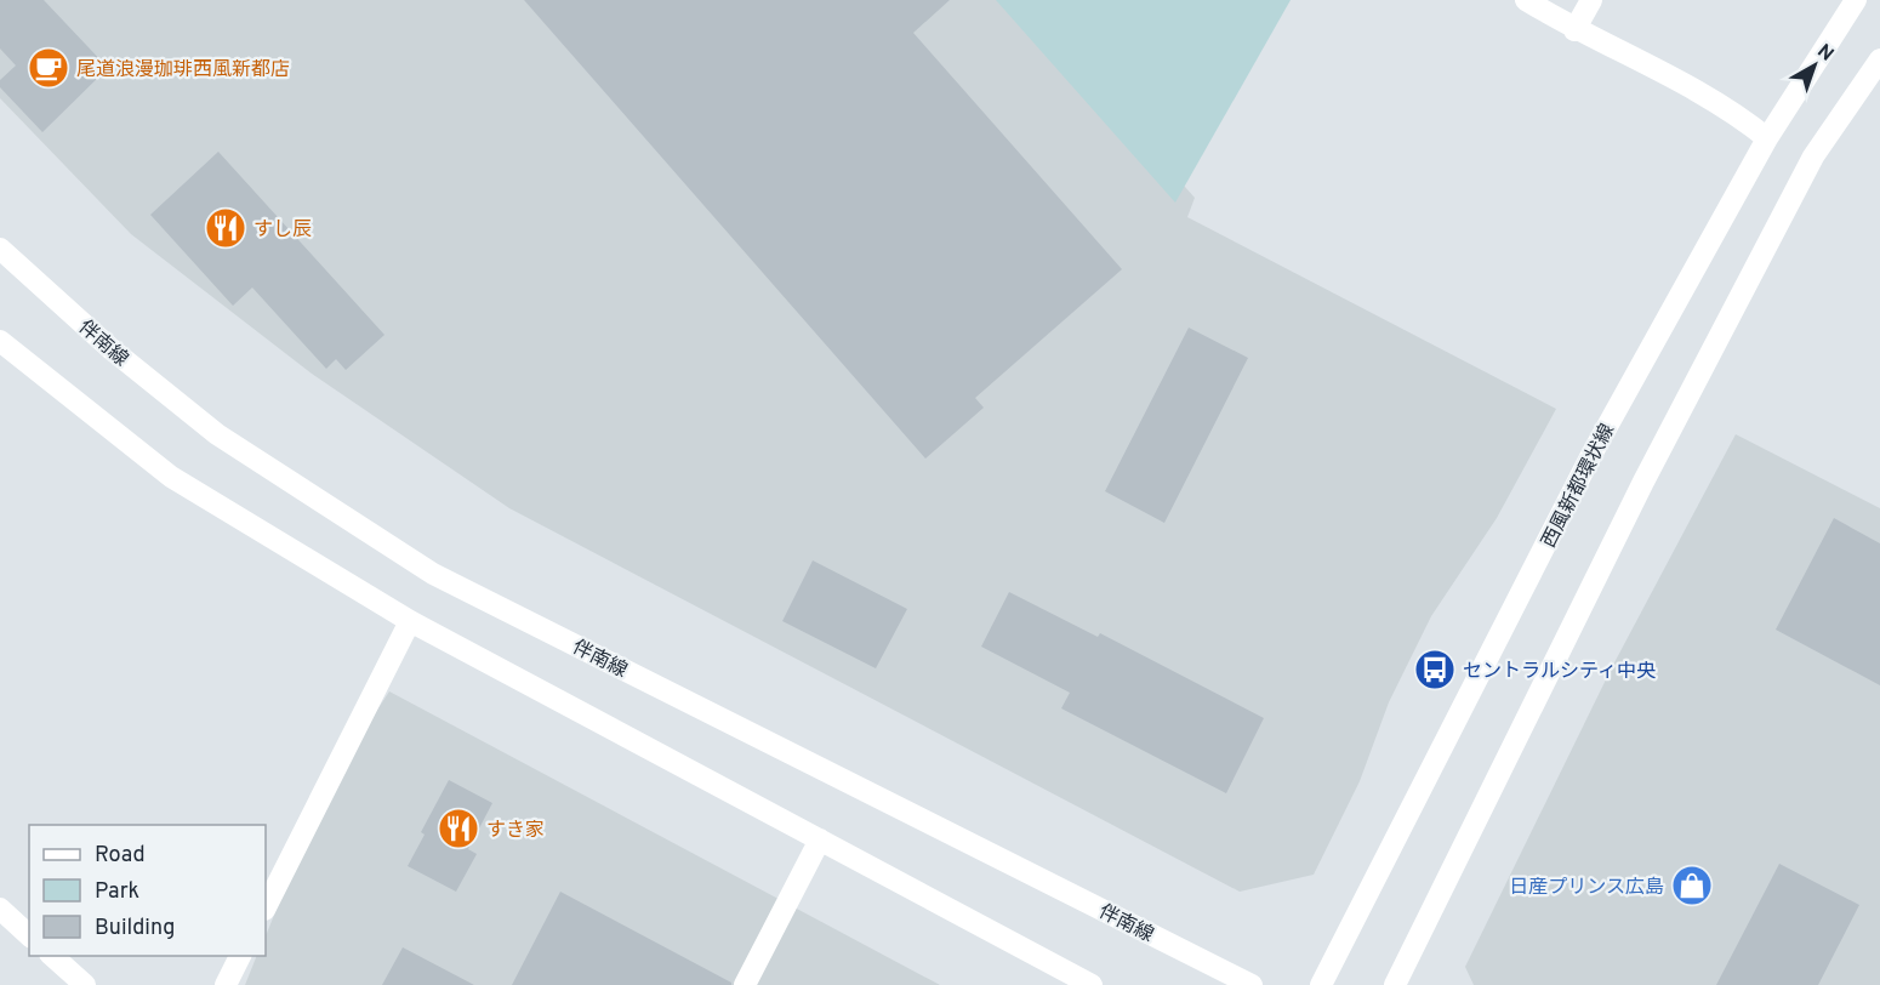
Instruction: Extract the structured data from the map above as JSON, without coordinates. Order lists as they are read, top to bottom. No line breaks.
{"streets":{"street":["伴南線","西風新都環状線"]},"places":{"cafe":["尾道浪漫珈琲西風新都店"],"restaurant":["すし辰","すき家"],"bus stop":["セントラルシティ中央"],"shop":["日産プリンス広島"]},"legend":["Road","Park","Building"],"north":"top right"}
